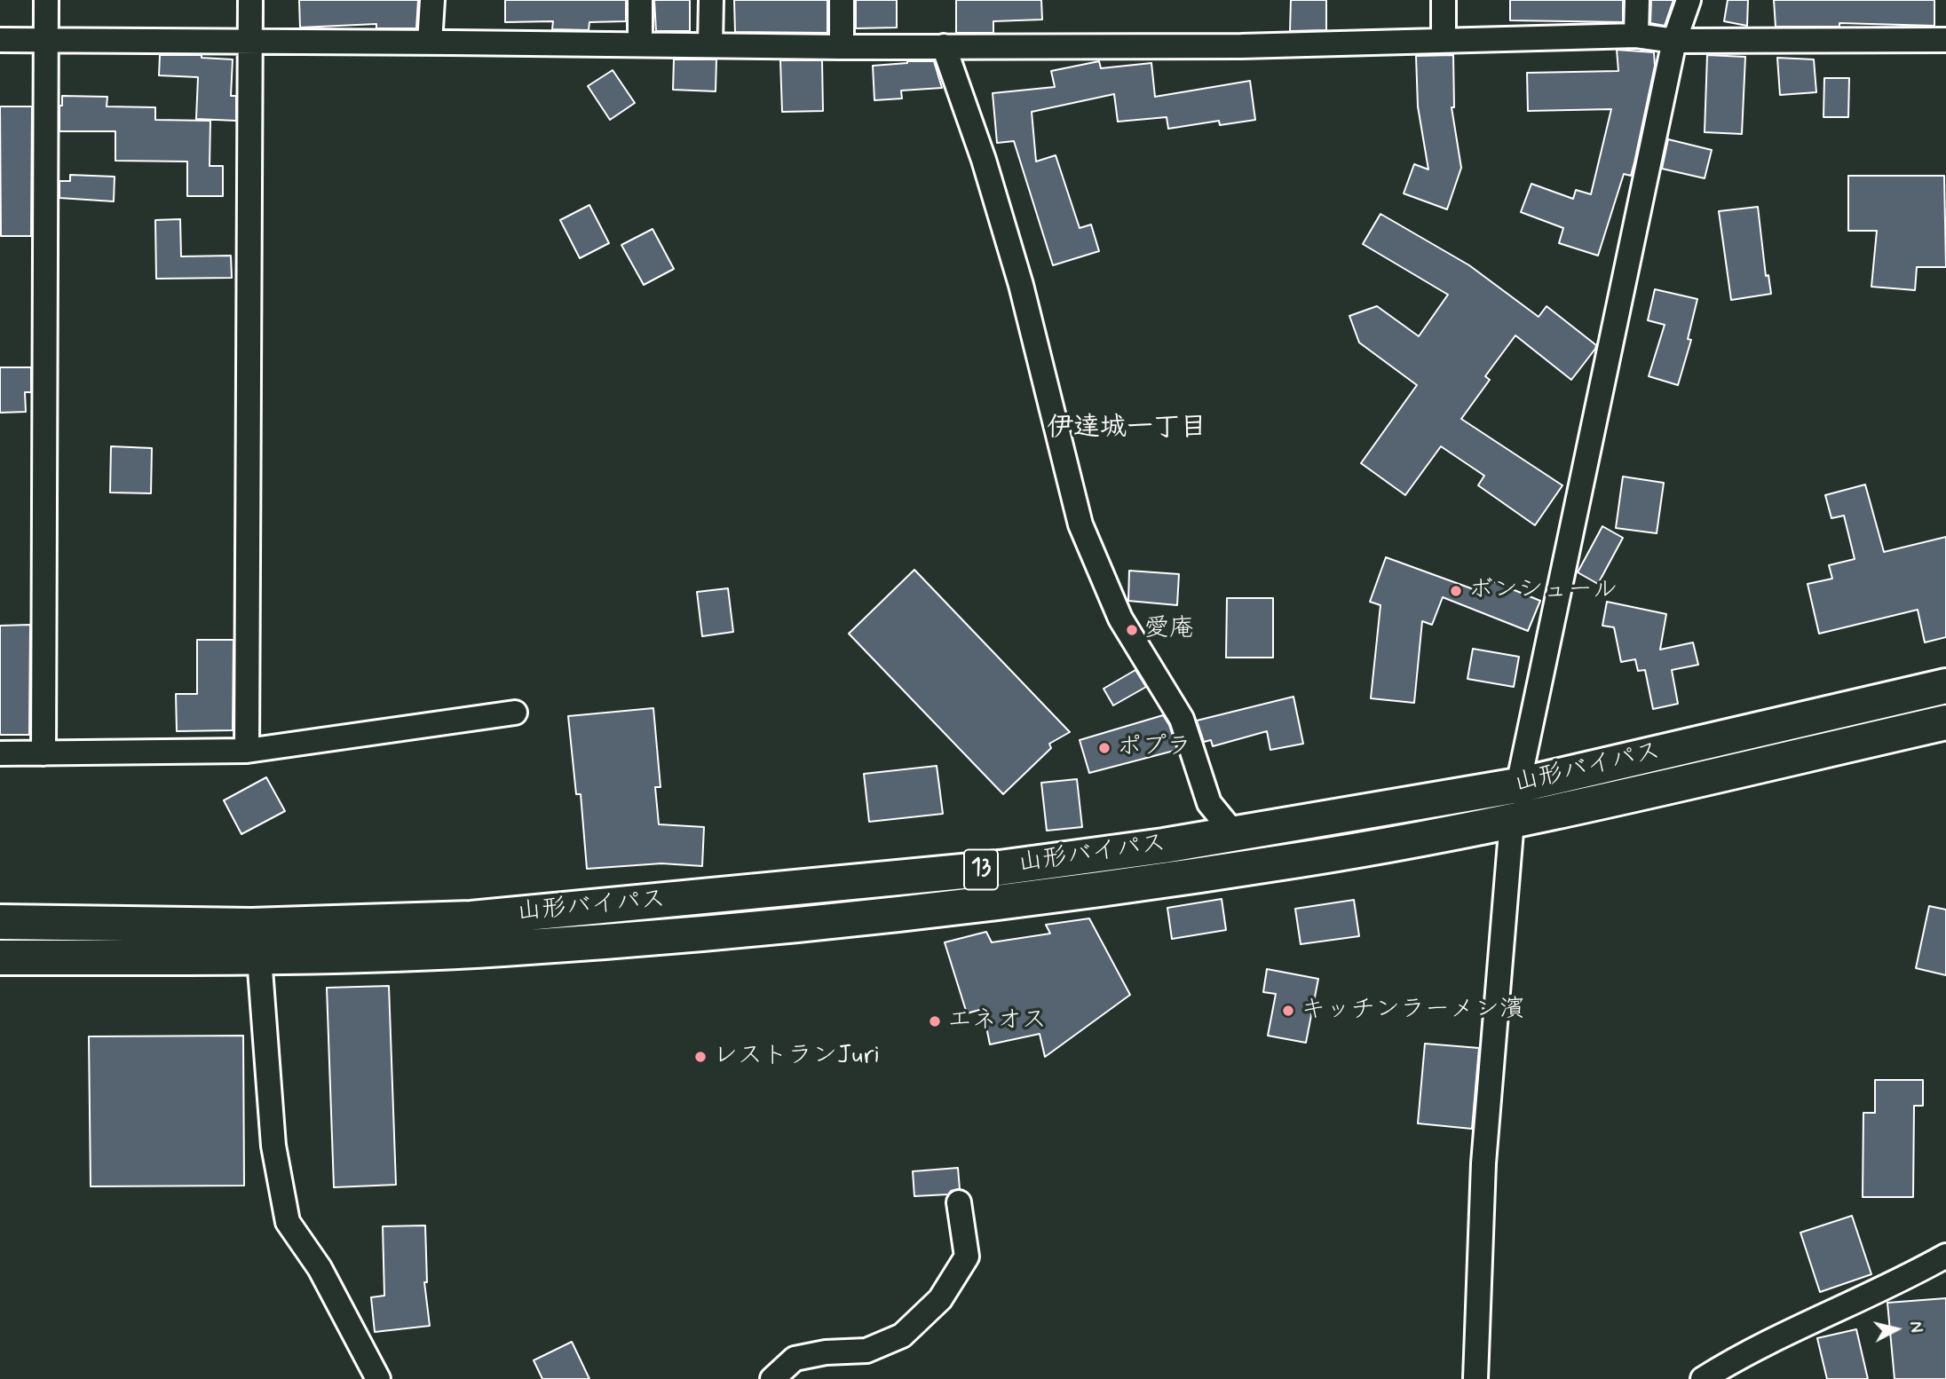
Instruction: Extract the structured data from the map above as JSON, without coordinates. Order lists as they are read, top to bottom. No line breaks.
{"streets":{"highway":["山形バイパス","13"]},"districts":["伊達城一丁目"],"places":["ボンシュール","愛庵","ポプラ","キッチンラーメン濱","エネオス","レストランJuri"],"north":"right"}
